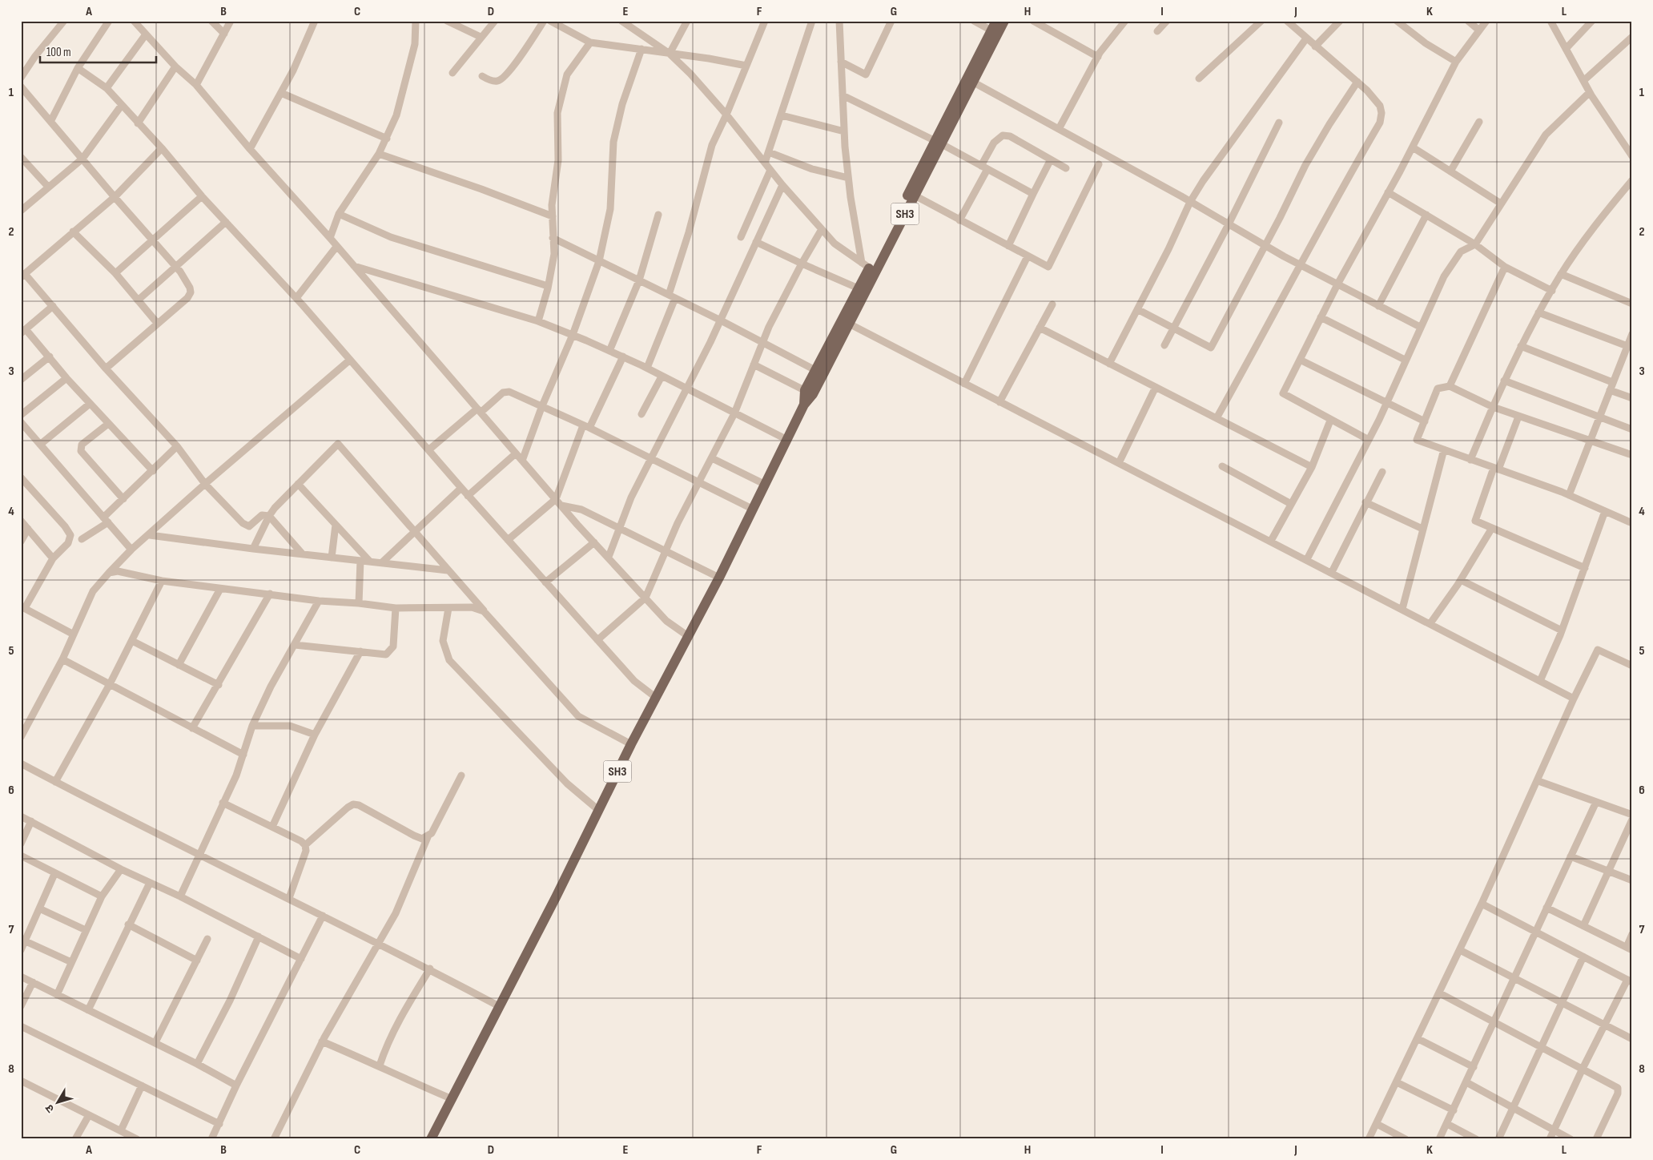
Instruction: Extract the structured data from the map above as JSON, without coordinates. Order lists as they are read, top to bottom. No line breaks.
{"streets":{"main road":["SH3"]},"scale_bar":"100 m","north":"bottom left","grid":{"columns":["A","B","C","D","E","F","G","H","I","J","K","L"],"rows":["1","2","3","4","5","6","7","8"]}}
